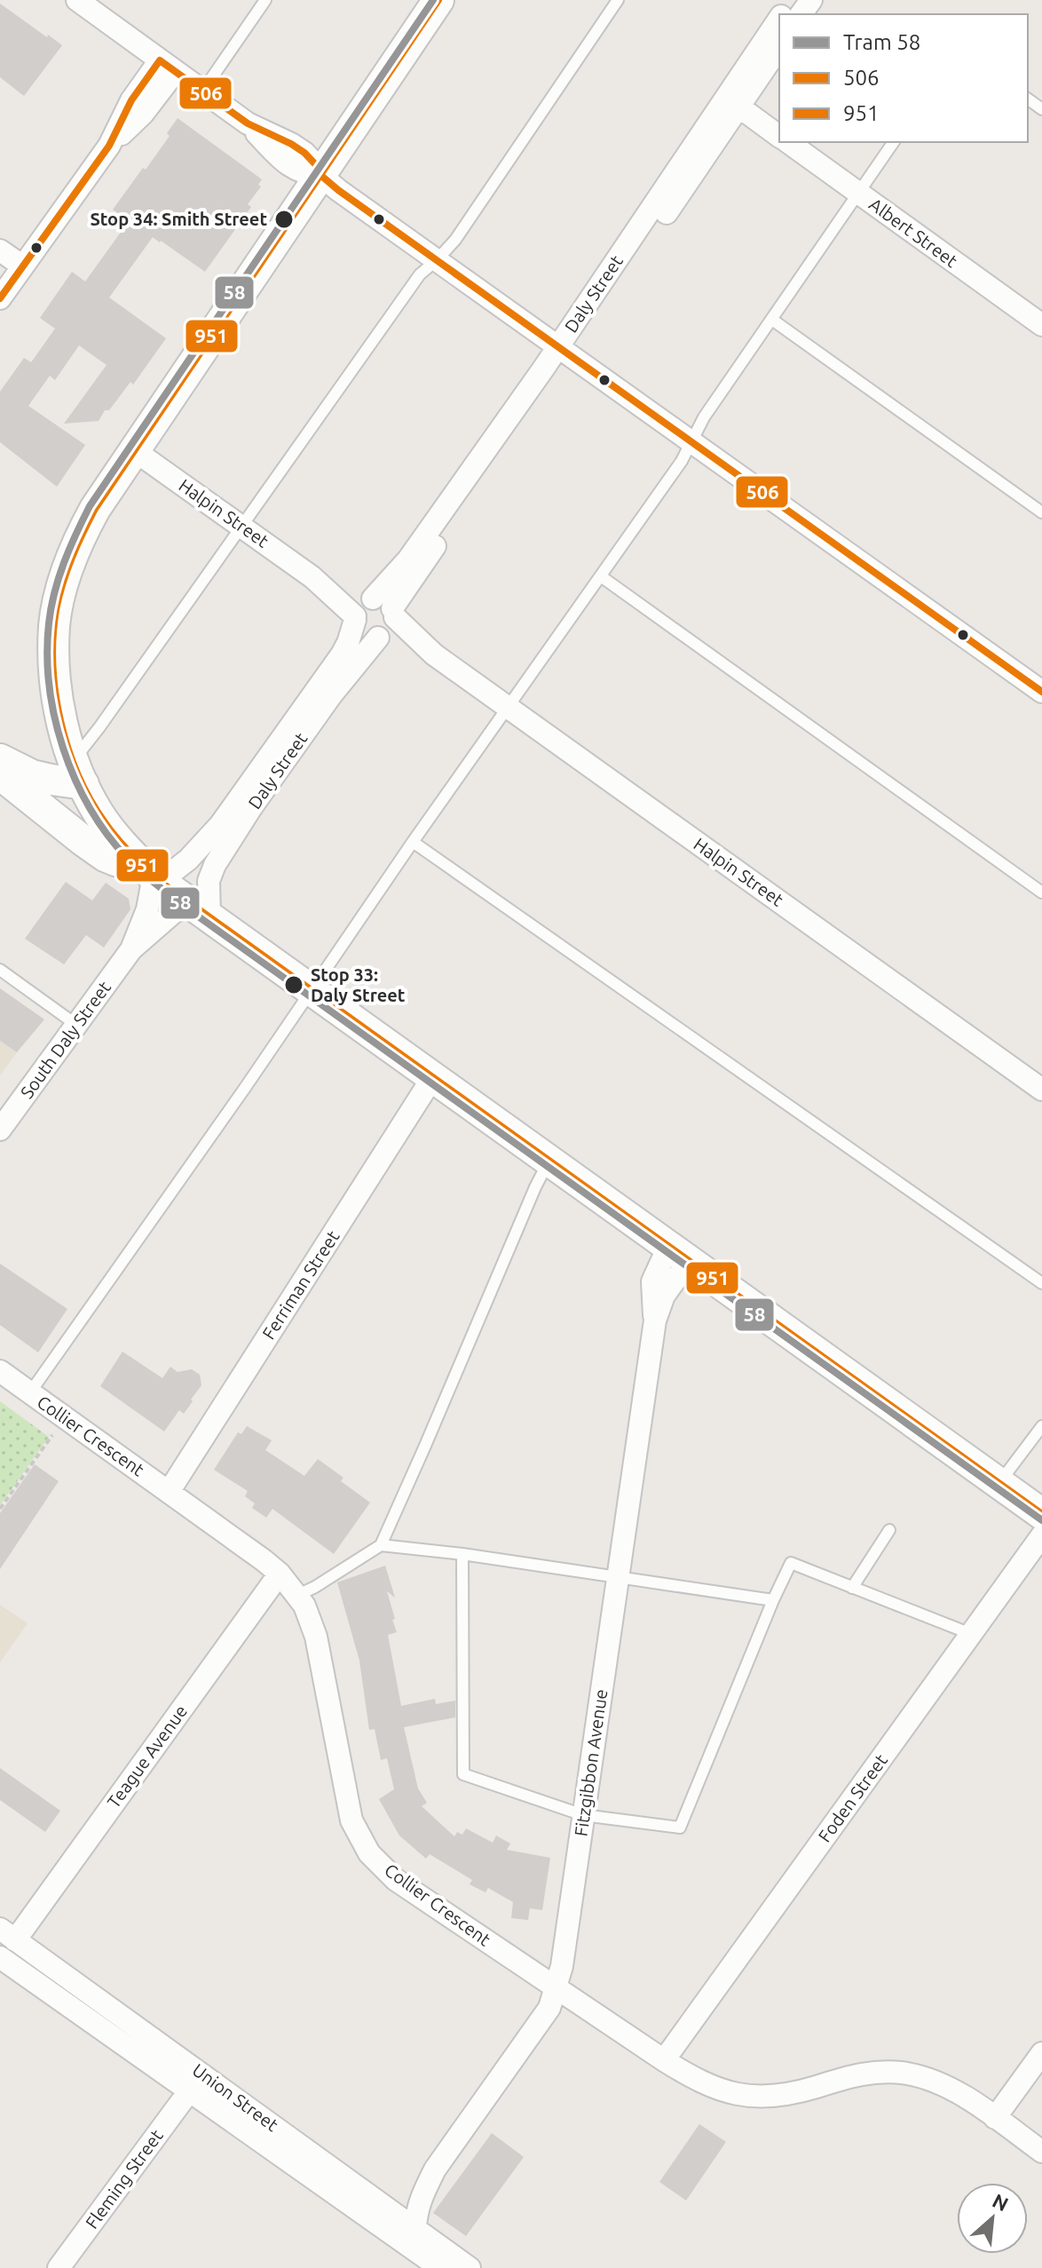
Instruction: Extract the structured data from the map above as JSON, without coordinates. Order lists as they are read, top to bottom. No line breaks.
{"streets":{"street":["Albert Street","Daly Street","Halpin Street","South Daly Street","Ferriman Street","Collier Crescent","Teague Avenue","Fitzgibbon Avenue","Foden Street","Union Street","Fleming Street"]},"crossings":[["Albert Street","Daly Street"],["Daly Street","Halpin Street"],["Daly Street","South Daly Street"],["Ferriman Street","Collier Crescent"],["Collier Crescent","Teague Avenue"],["Collier Crescent","Fitzgibbon Avenue"],["Collier Crescent","Foden Street"],["Teague Avenue","Union Street"],["Fitzgibbon Avenue","Union Street"],["Union Street","Fleming Street"]],"places":["Stop 34: Smith Street","Stop 33: Daly Street"],"lines":["tram line 58","transit line 951","transit line 506"],"legend":["Tram 58","506","951"],"north":"top right"}
